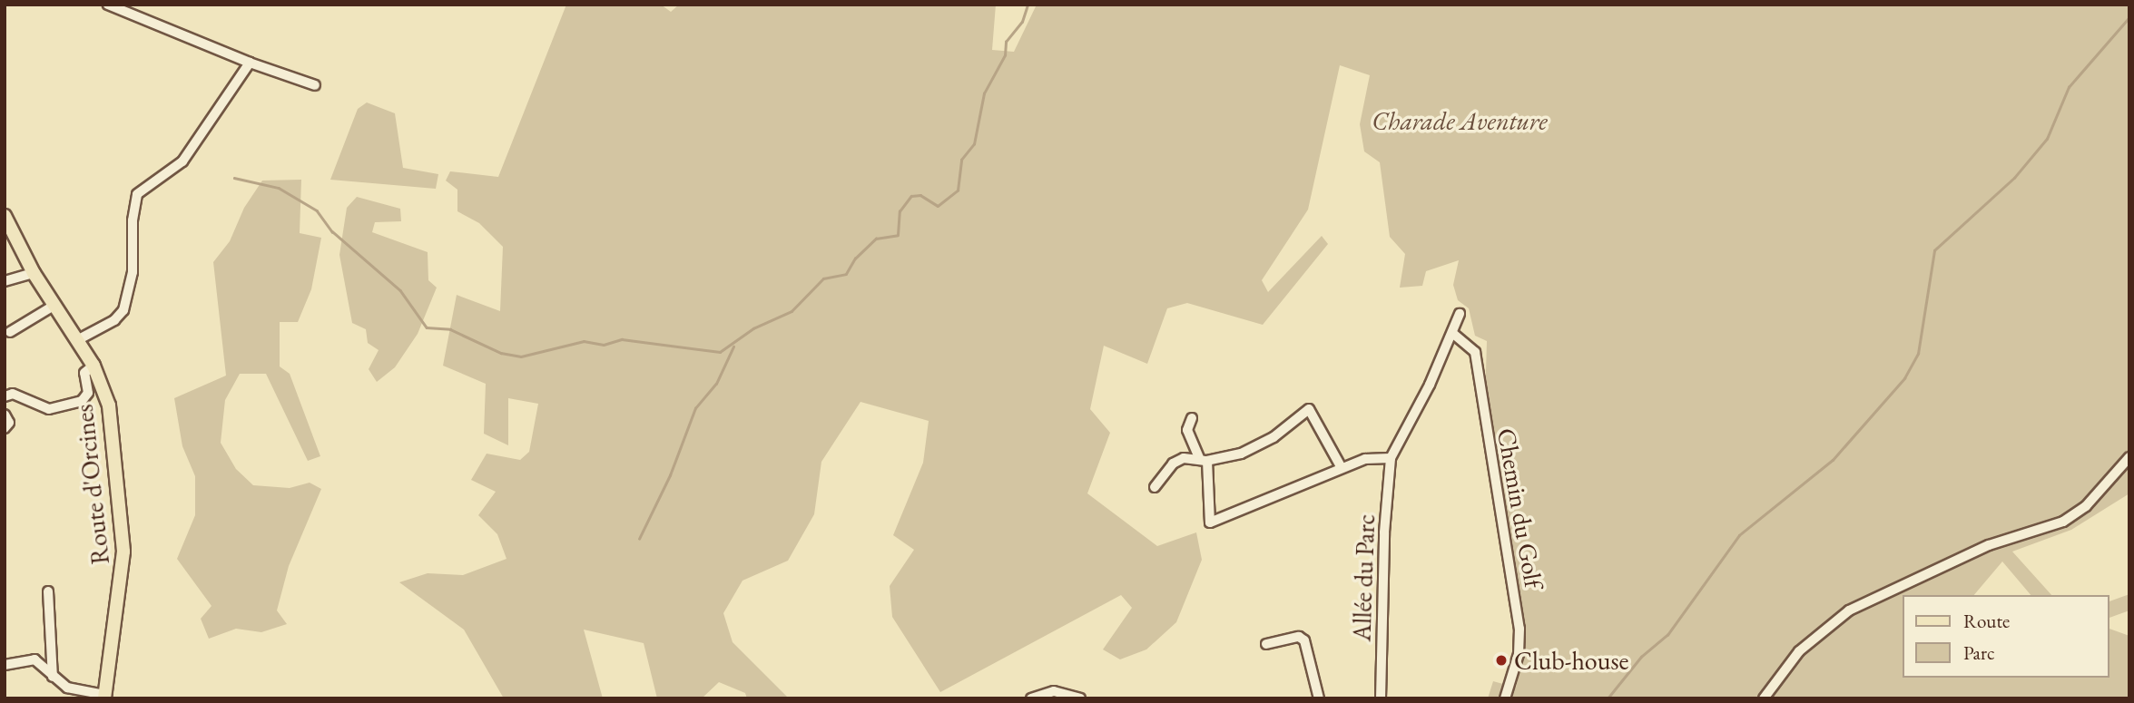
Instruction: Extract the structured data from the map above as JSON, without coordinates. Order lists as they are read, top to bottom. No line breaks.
{"streets":{"main road":["Route d'Orcines"],"street":["Chemin du Golf","Allée du Parc"]},"parks":["Charade Aventure"],"places":["Club-house"],"legend":["Route","Parc"]}
